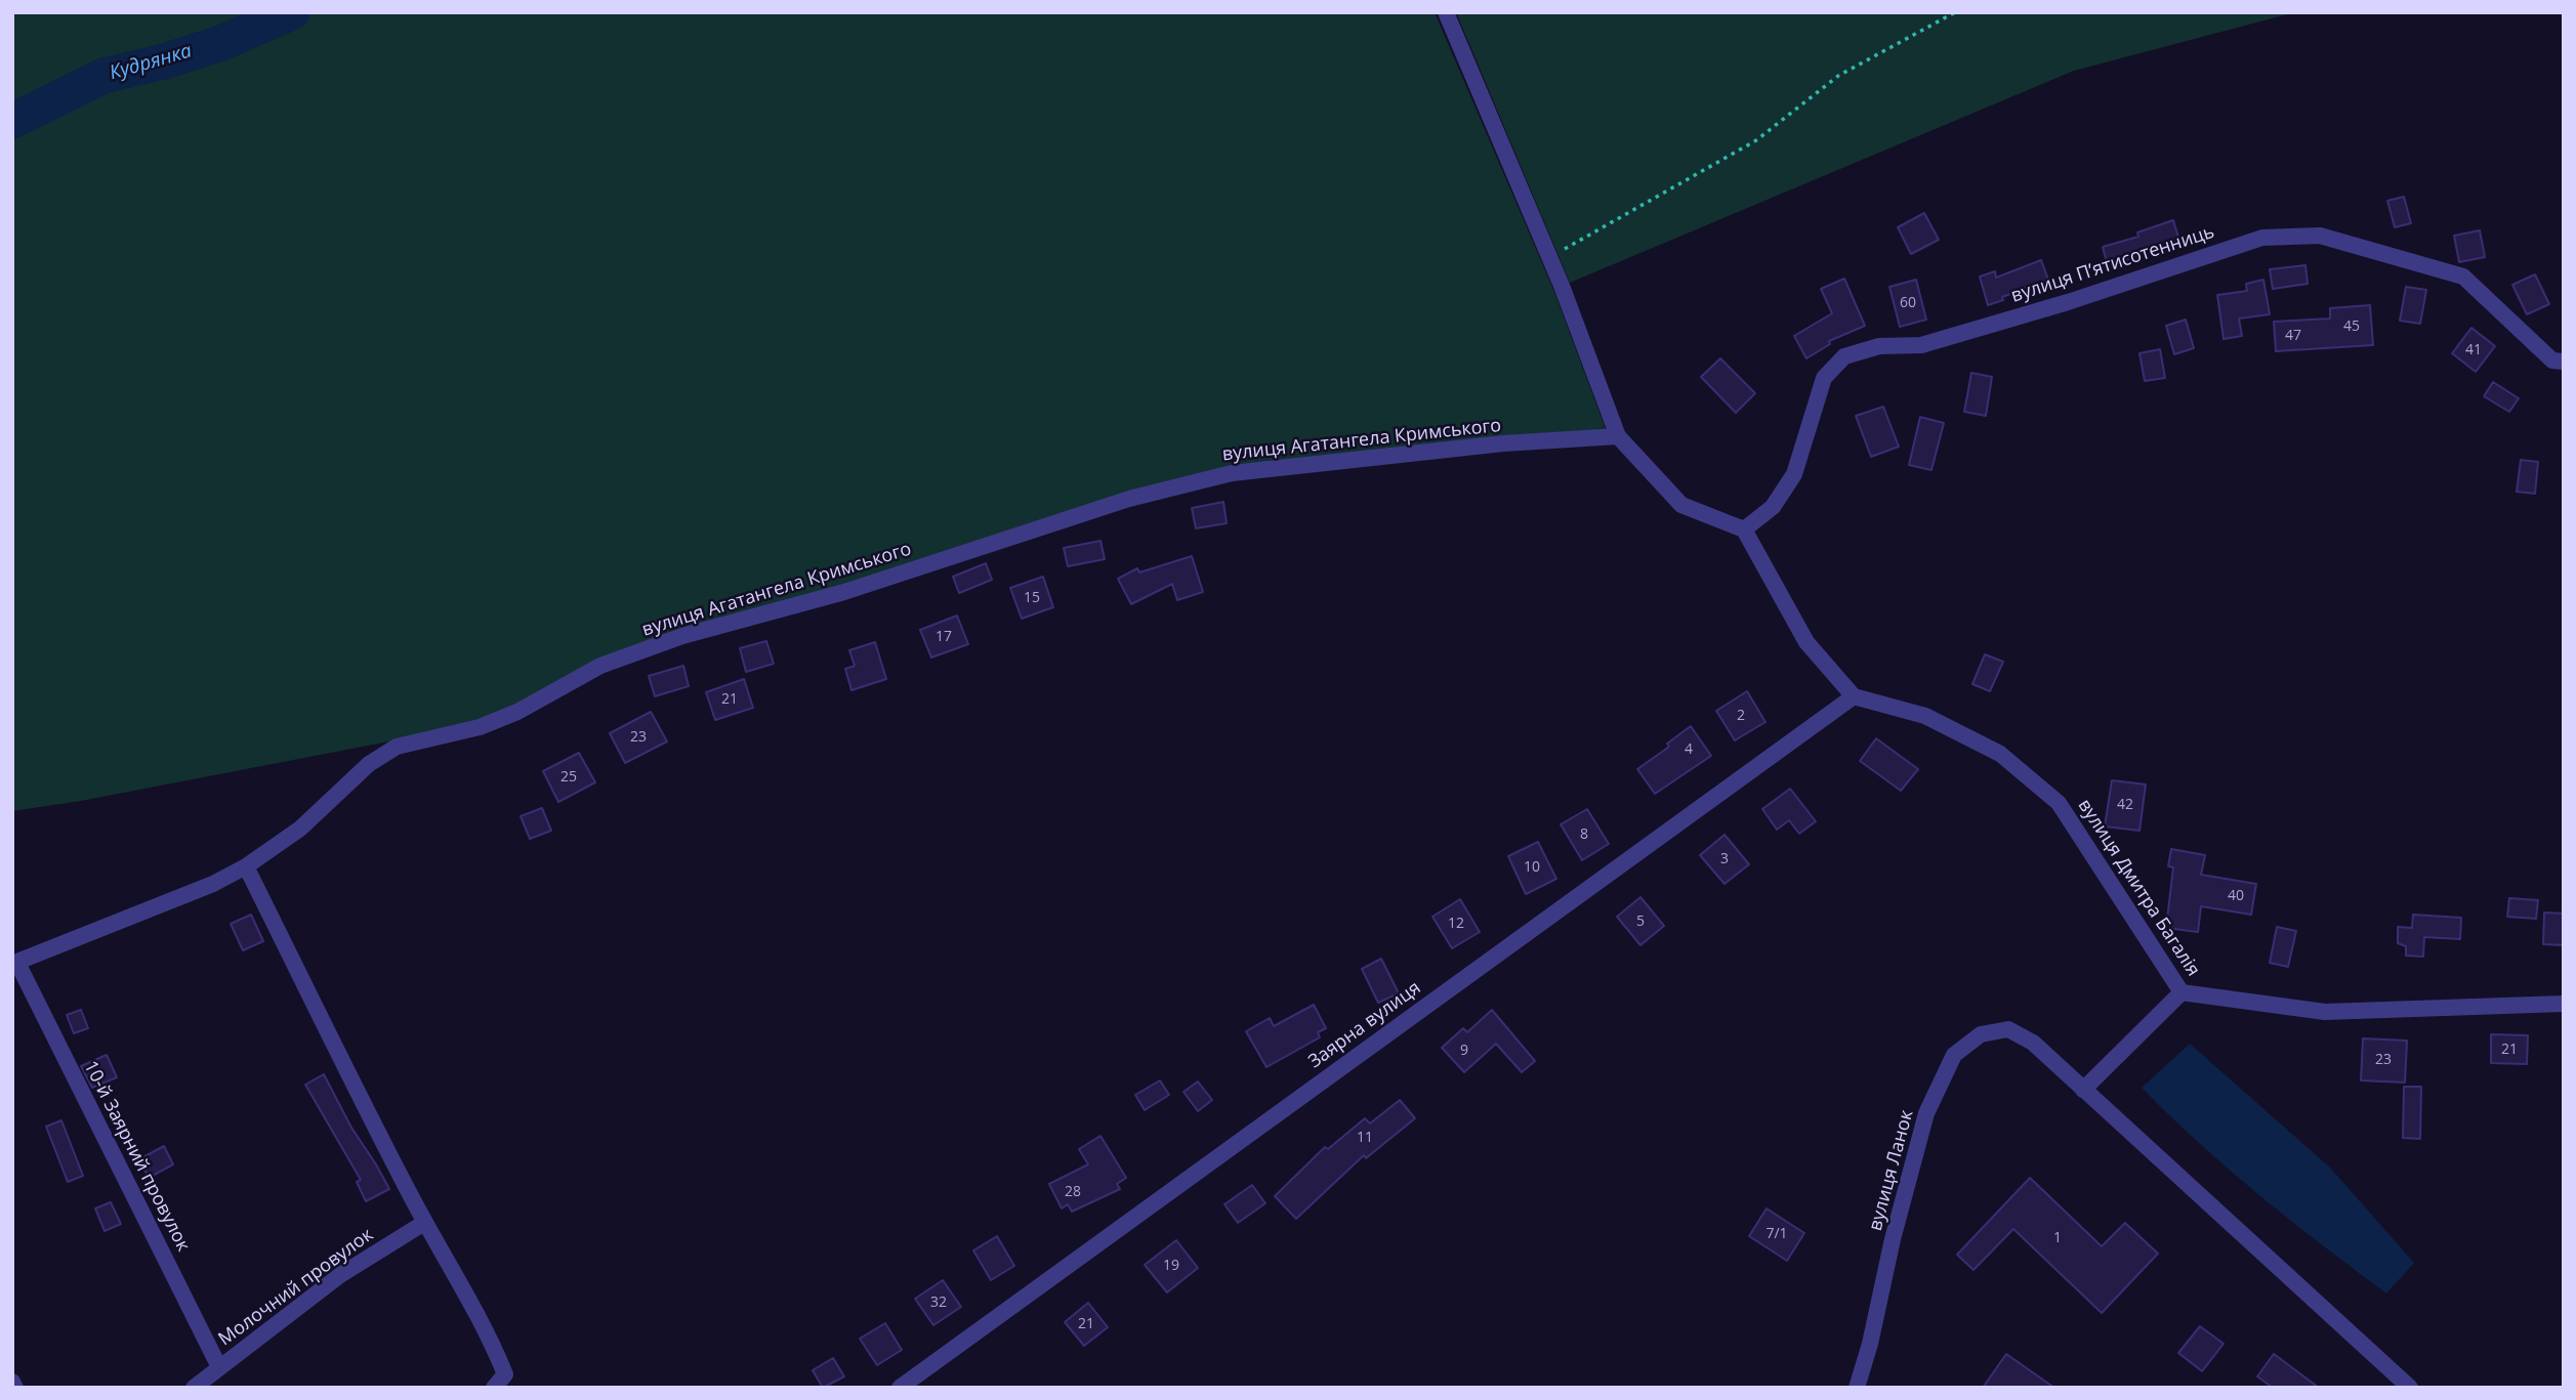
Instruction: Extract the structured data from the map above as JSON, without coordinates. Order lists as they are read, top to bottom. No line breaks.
{"streets":{"street":["вулиця Пʼятисотенниць","вулиця Агатангела Кримського","вулиця Дмитра Багалія","Заярна вулиця","10-й Заярний провулок","вулиця Ланок","Молочний провулок"]},"crossings":[["вулиця Агатангела Кримського","10-й Заярний провулок"],["вулиця Дмитра Багалія","Заярна вулиця"],["10-й Заярний провулок","Молочний провулок"]],"water":["Кудрянка"],"house_numbers":["60","45","47","41","15","17","21","2","23","4","25","42","8","3","10","40","5","12","21","9","23","11","28","7/1","1","19","32","21"]}
